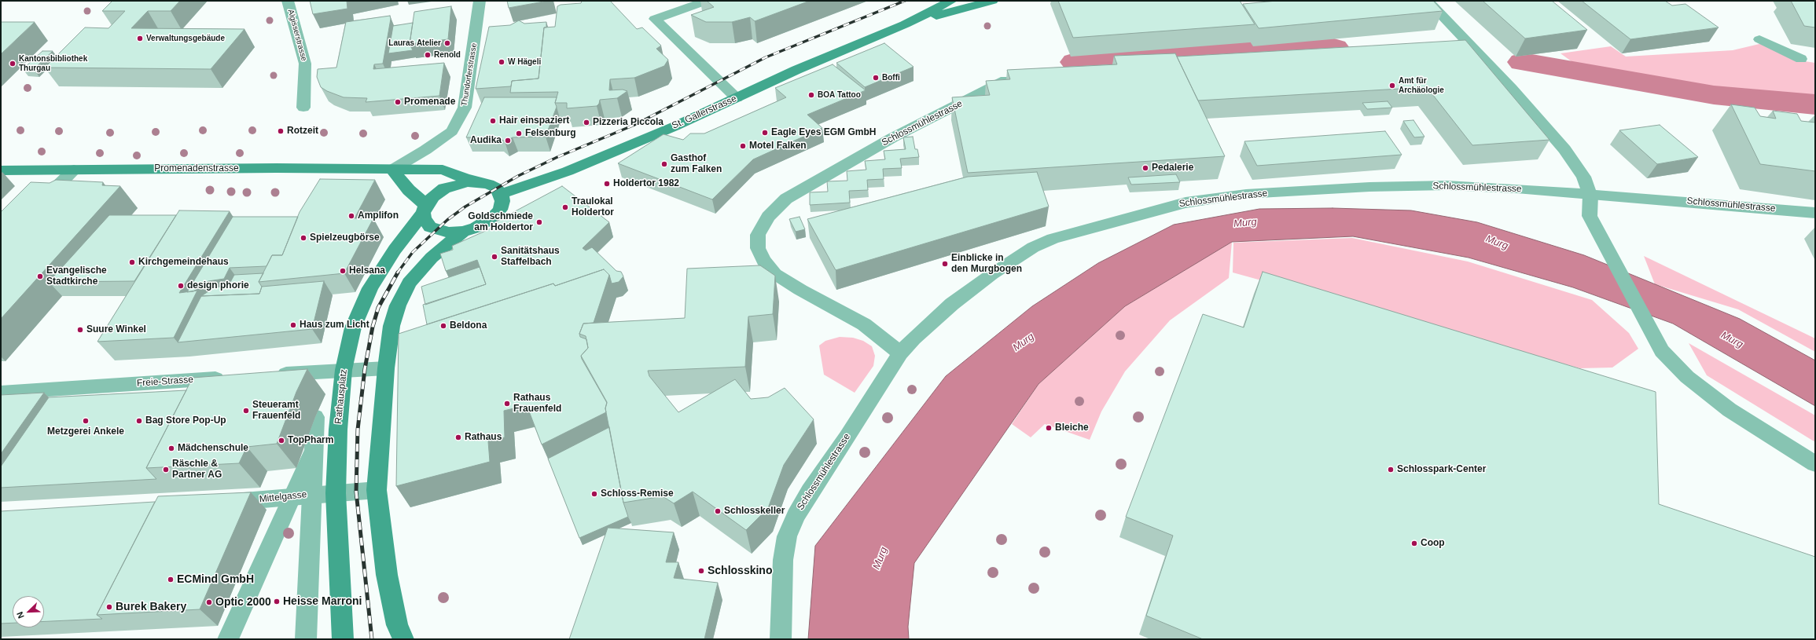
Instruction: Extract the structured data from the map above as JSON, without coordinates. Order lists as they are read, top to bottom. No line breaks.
{"streets":{"main road":["St. Gallerstrasse","Promenadenstrasse","Rathausplatz"],"street":["Algisserstrasse","Thundorferstrasse","Schlossmühlestrasse","Freie-Strasse","Mittelgasse"]},"crossings":[["Thundorferstrasse","Promenadenstrasse"],["St. Gallerstrasse","Promenadenstrasse"],["St. Gallerstrasse","Rathausplatz"],["Promenadenstrasse","Rathausplatz"],["Rathausplatz","Mittelgasse"]],"water":["Murg"],"places":["Verwaltungsgebäude","Lauras Atelier","Renold","W Hägeli","Kantonsbibliothek Thurgau","Boffi","Amt für Archäologie","BOA Tattoo","Promenade","Hair einspaziert","Pizzeria Piccola","Rotzeit","Eagle Eyes EGM GmbH","Felsenburg","Audika","Motel Falken","Gasthof zum Falken","Pedalerie","Holdertor 1982","Traulokal Holdertor","Amplifon","Goldschmiede am Holdertor","Spielzeugbörse","Sanitätshaus Staffelbach","Kirchgemeindehaus","Einblicke in den Murgbogen","Helsana","Evangelische Stadtkirche","design phorie","Haus zum Licht","Beldona","Suure Winkel","Rathaus Frauenfeld","Steueramt Frauenfeld","Metzgerei Ankele","Bag Store Pop-Up","Bleiche","Rathaus","TopPharm","Mädchenschule","Räschle & Partner AG","Schlosspark-Center","Schloss-Remise","Schlosskeller","Coop","Schlosskino","ECMind GmbH","Heisse Marroni","Optic 2000","Burek Bakery"],"north":"bottom left"}
